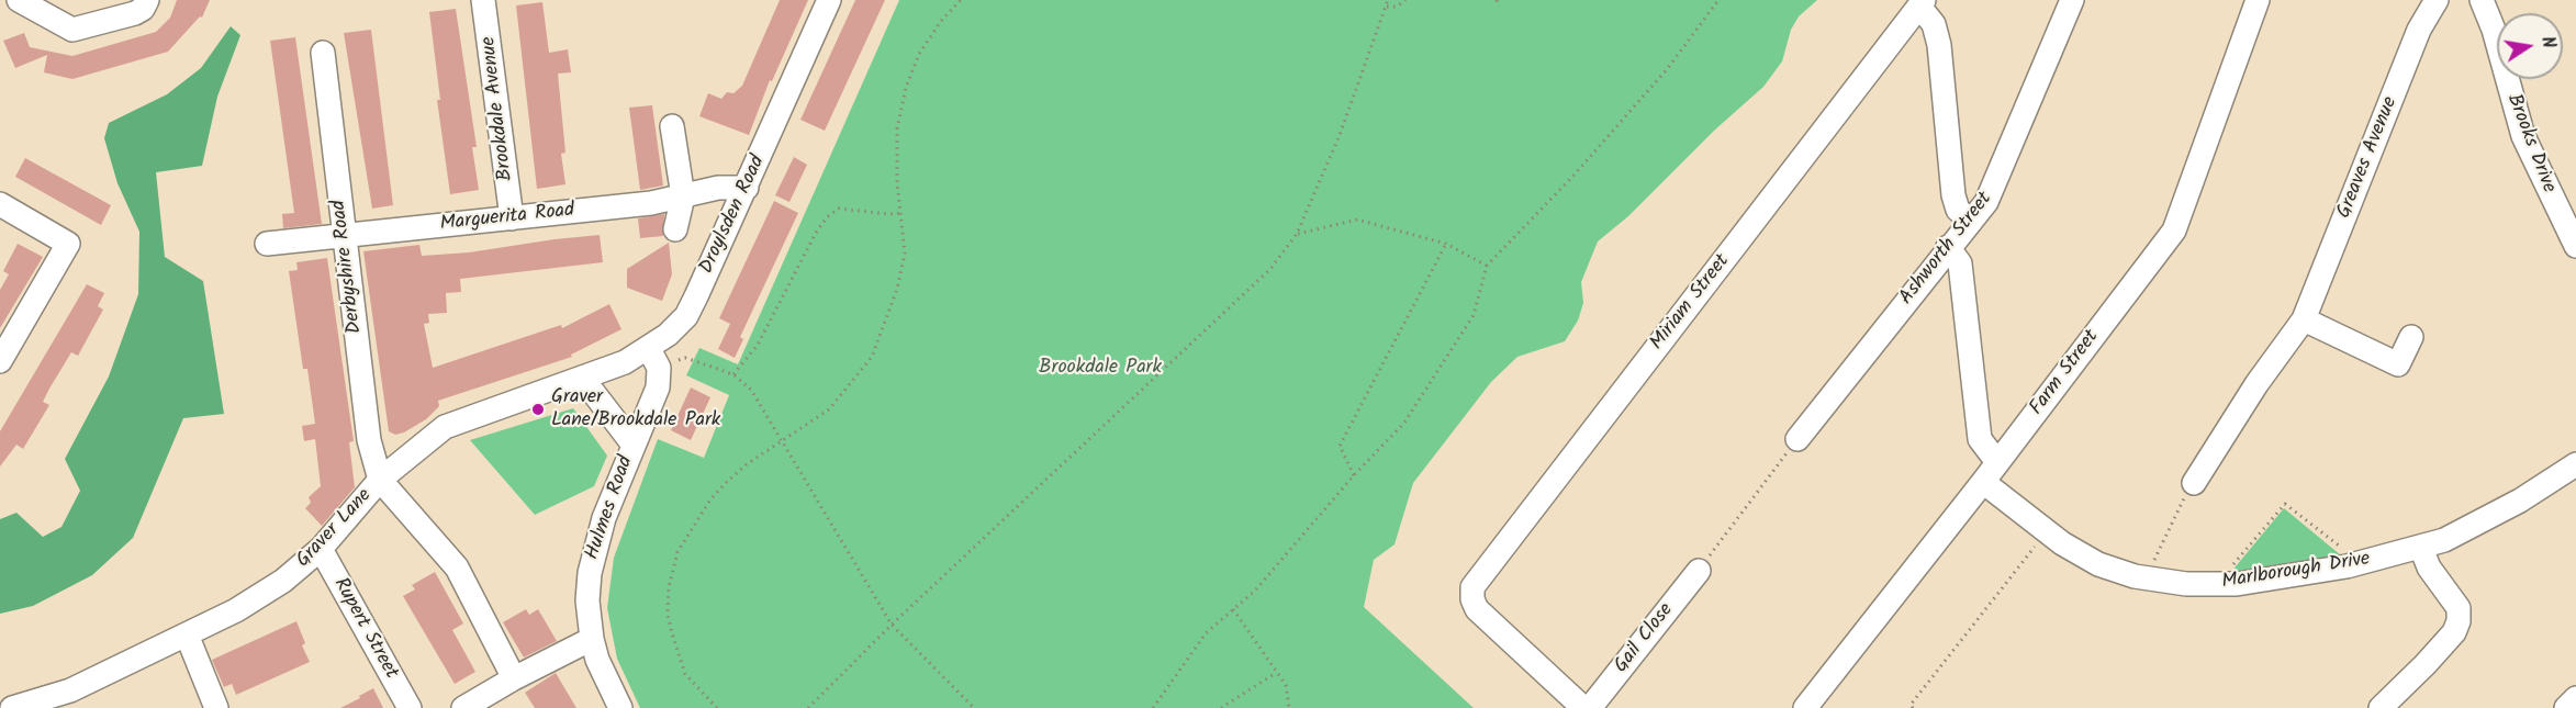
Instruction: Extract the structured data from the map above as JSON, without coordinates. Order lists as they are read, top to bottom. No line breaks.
{"streets":{"street":["Brookdale Avenue","Brooks Drive","Greaves Avenue","Droylsden Road","Marguerita Road","Ashworth Street","Derbyshire Road","Miriam Street","Farm Street","Hulmes Road","Graver Lane","Marlborough Drive","Rupert Street","Gail Close"]},"crossings":[["Brookdale Avenue","Marguerita Road"],["Droylsden Road","Marguerita Road"],["Droylsden Road","Hulmes Road"],["Droylsden Road","Graver Lane"],["Marguerita Road","Derbyshire Road"],["Derbyshire Road","Graver Lane"],["Farm Street","Marlborough Drive"],["Graver Lane","Rupert Street"]],"parks":["Brookdale Park"],"places":["Graver Lane/Brookdale Park"],"north":"right"}
